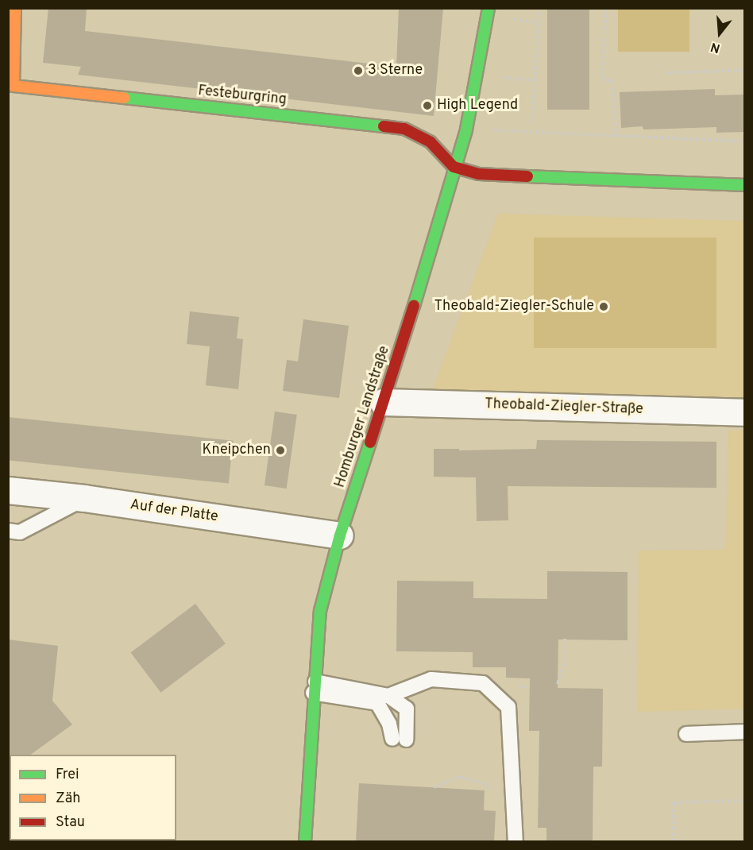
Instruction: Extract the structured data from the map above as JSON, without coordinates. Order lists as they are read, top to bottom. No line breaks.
{"streets":{"street":["Festeburgring","Theobald-Ziegler-Straße","Homburger Landstraße","Auf der Platte"]},"crossings":[["Festeburgring","Homburger Landstraße"],["Theobald-Ziegler-Straße","Homburger Landstraße"],["Homburger Landstraße","Auf der Platte"]],"places":["3 Sterne","High Legend","Theobald-Ziegler-Schule","Kneipchen"],"legend":["Frei","Zäh","Stau"],"north":"bottom"}
